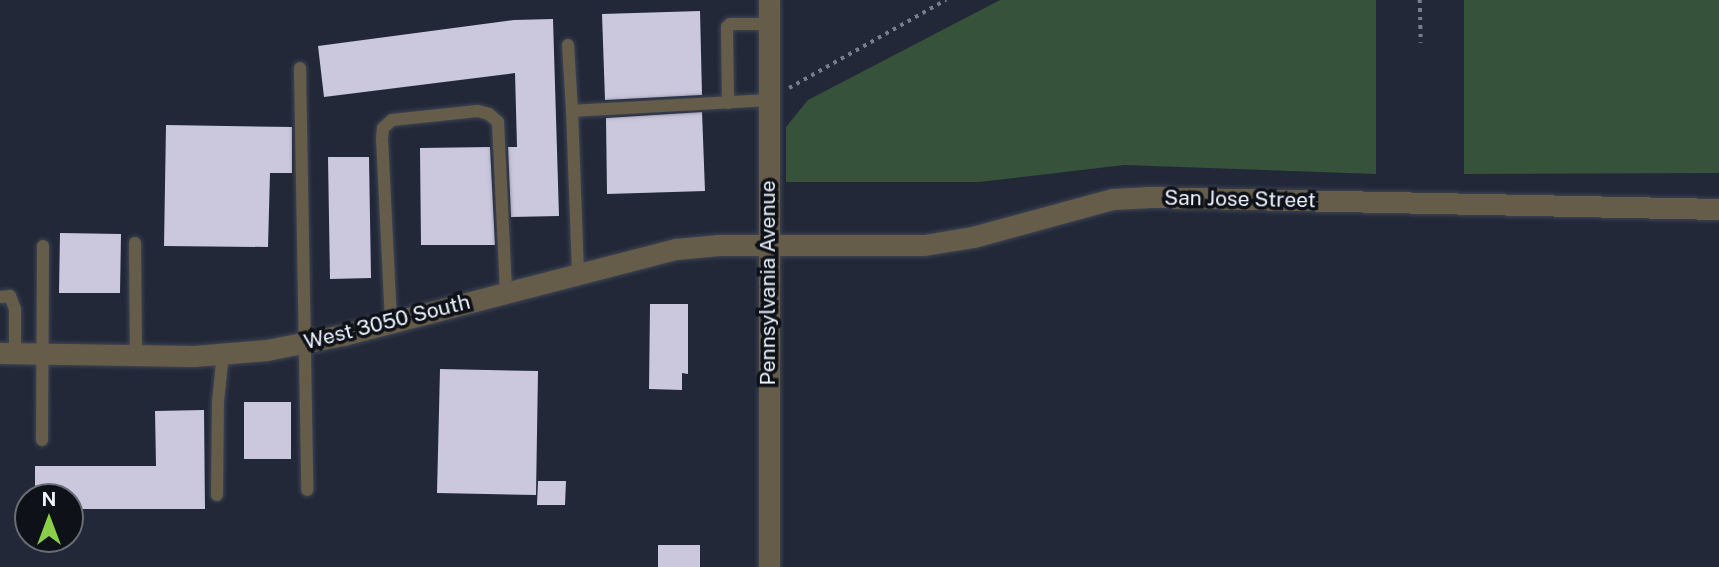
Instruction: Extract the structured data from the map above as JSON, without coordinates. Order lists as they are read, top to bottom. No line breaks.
{"streets":{"street":["San Jose Street","Pennsylvania Avenue","West 3050 South"]},"crossings":[["San Jose Street","Pennsylvania Avenue"],["San Jose Street","West 3050 South"],["Pennsylvania Avenue","West 3050 South"]],"north":"top"}
